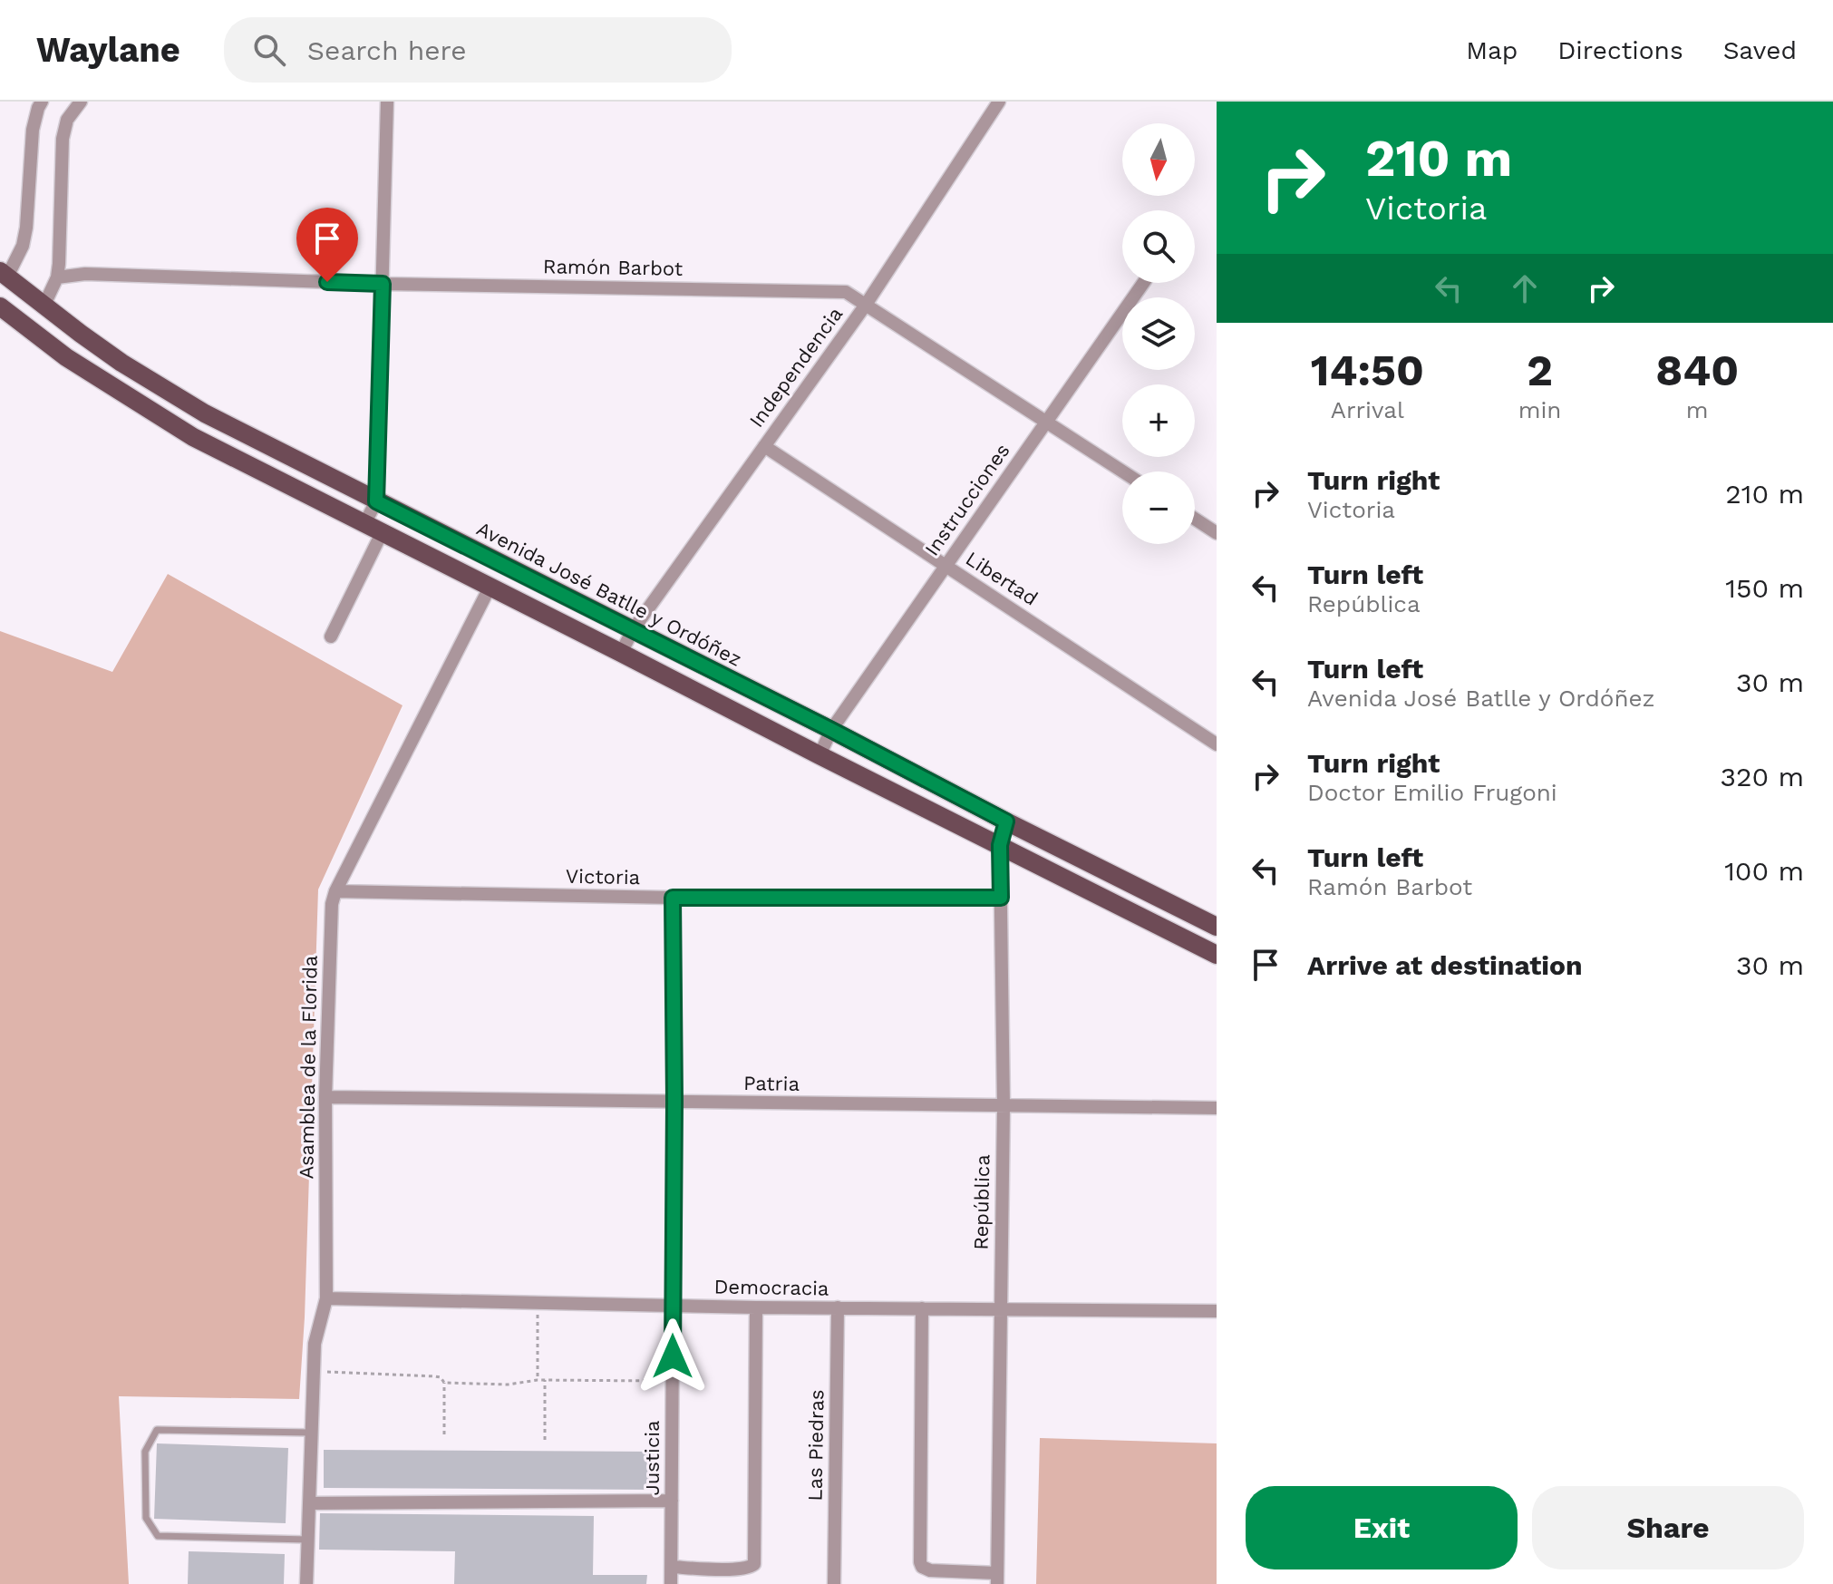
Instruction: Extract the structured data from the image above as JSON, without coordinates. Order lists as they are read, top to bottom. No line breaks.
{"streets":{"main road":["Avenida José Batlle y Ordóñez"],"street":["Ramón Barbot","Independencia","Instrucciones","Libertad","Victoria","Asamblea de la Florida","Patria","República","Democracia","Las Piedras","Justicia"]},"crossings":[["Ramón Barbot","Independencia"],["Ramón Barbot","Instrucciones"],["Independencia","Libertad"],["Independencia","Avenida José Batlle y Ordóñez"],["Instrucciones","Libertad"],["Instrucciones","Avenida José Batlle y Ordóñez"],["Avenida José Batlle y Ordóñez","República"],["Victoria","Asamblea de la Florida"],["Victoria","República"],["Victoria","Justicia"],["Asamblea de la Florida","Patria"],["Asamblea de la Florida","Democracia"],["Patria","República"],["Patria","Justicia"],["República","Democracia"],["Democracia","Las Piedras"],["Democracia","Justicia"]],"north":"bottom","page":{"header":"Waylane","search":"Search here","nav":["Map","Directions","Saved"],"turn":["210 m","Victoria"],"map_buttons":["+","−"],"eta":["14:50","Arrival","2","min","840","m"],"list":[{"name":"Turn right","note":"Victoria","value":"210 m"},{"name":"Turn left","note":"República","value":"150 m"},{"name":"Turn left","note":"Avenida José Batlle y Ordóñez","value":"30 m"},{"name":"Turn right","note":"Doctor Emilio Frugoni","value":"320 m"},{"name":"Turn left","note":"Ramón Barbot","value":"100 m"},{"name":"Arrive at destination","value":"30 m"}],"buttons":["Exit","Share"]}}
